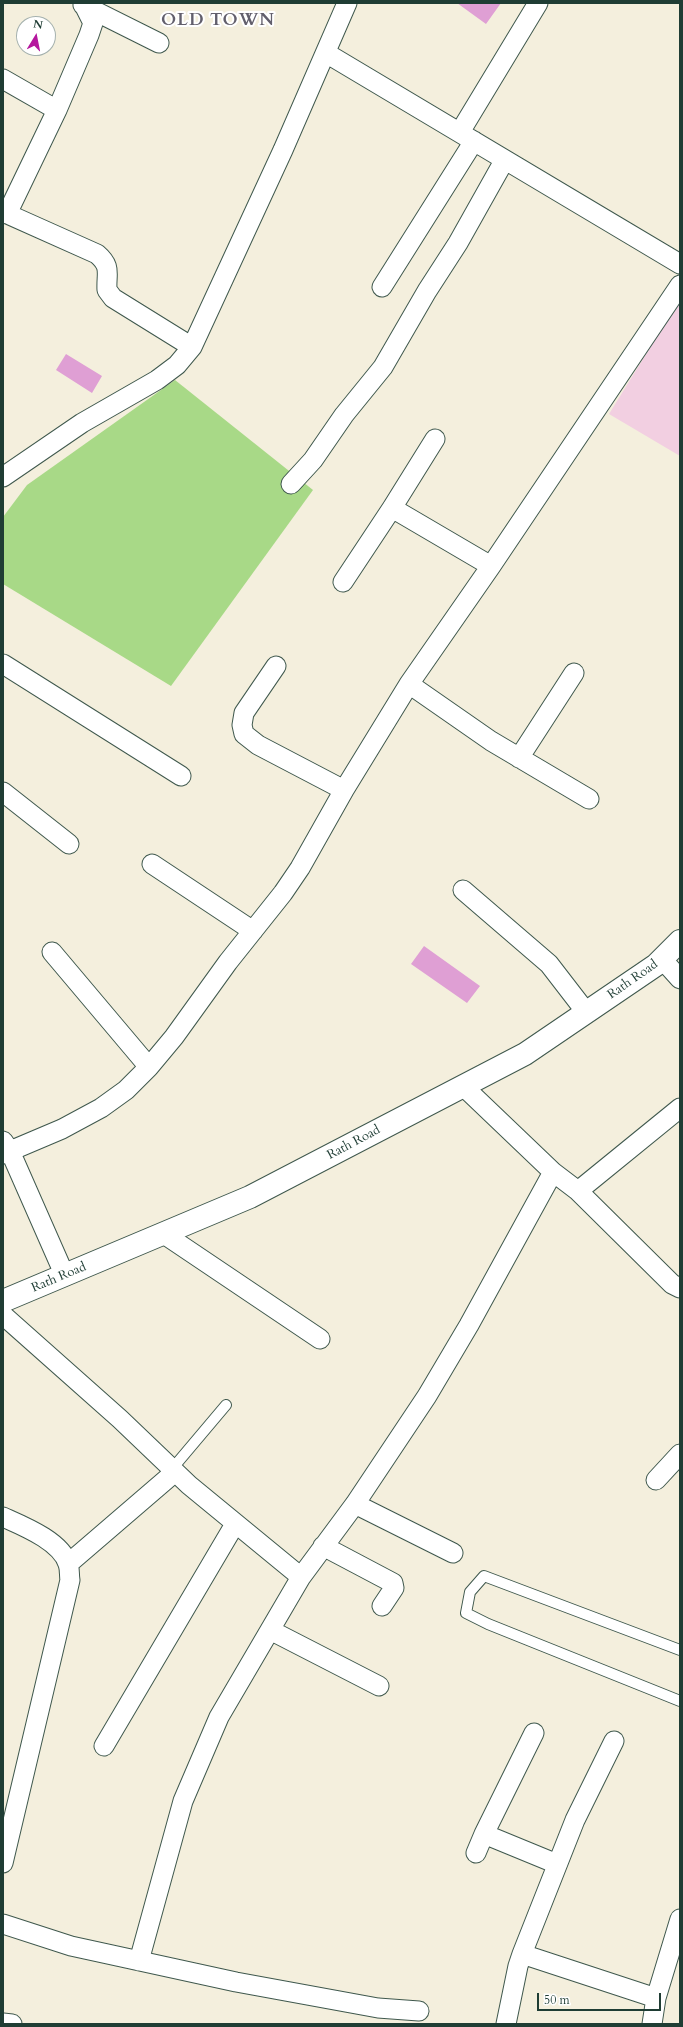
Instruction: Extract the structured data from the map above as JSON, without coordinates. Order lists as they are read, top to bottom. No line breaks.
{"streets":{"street":["Rath Road"]},"districts":["OLD TOWN"],"scale_bar":"50 m","north":"top"}
